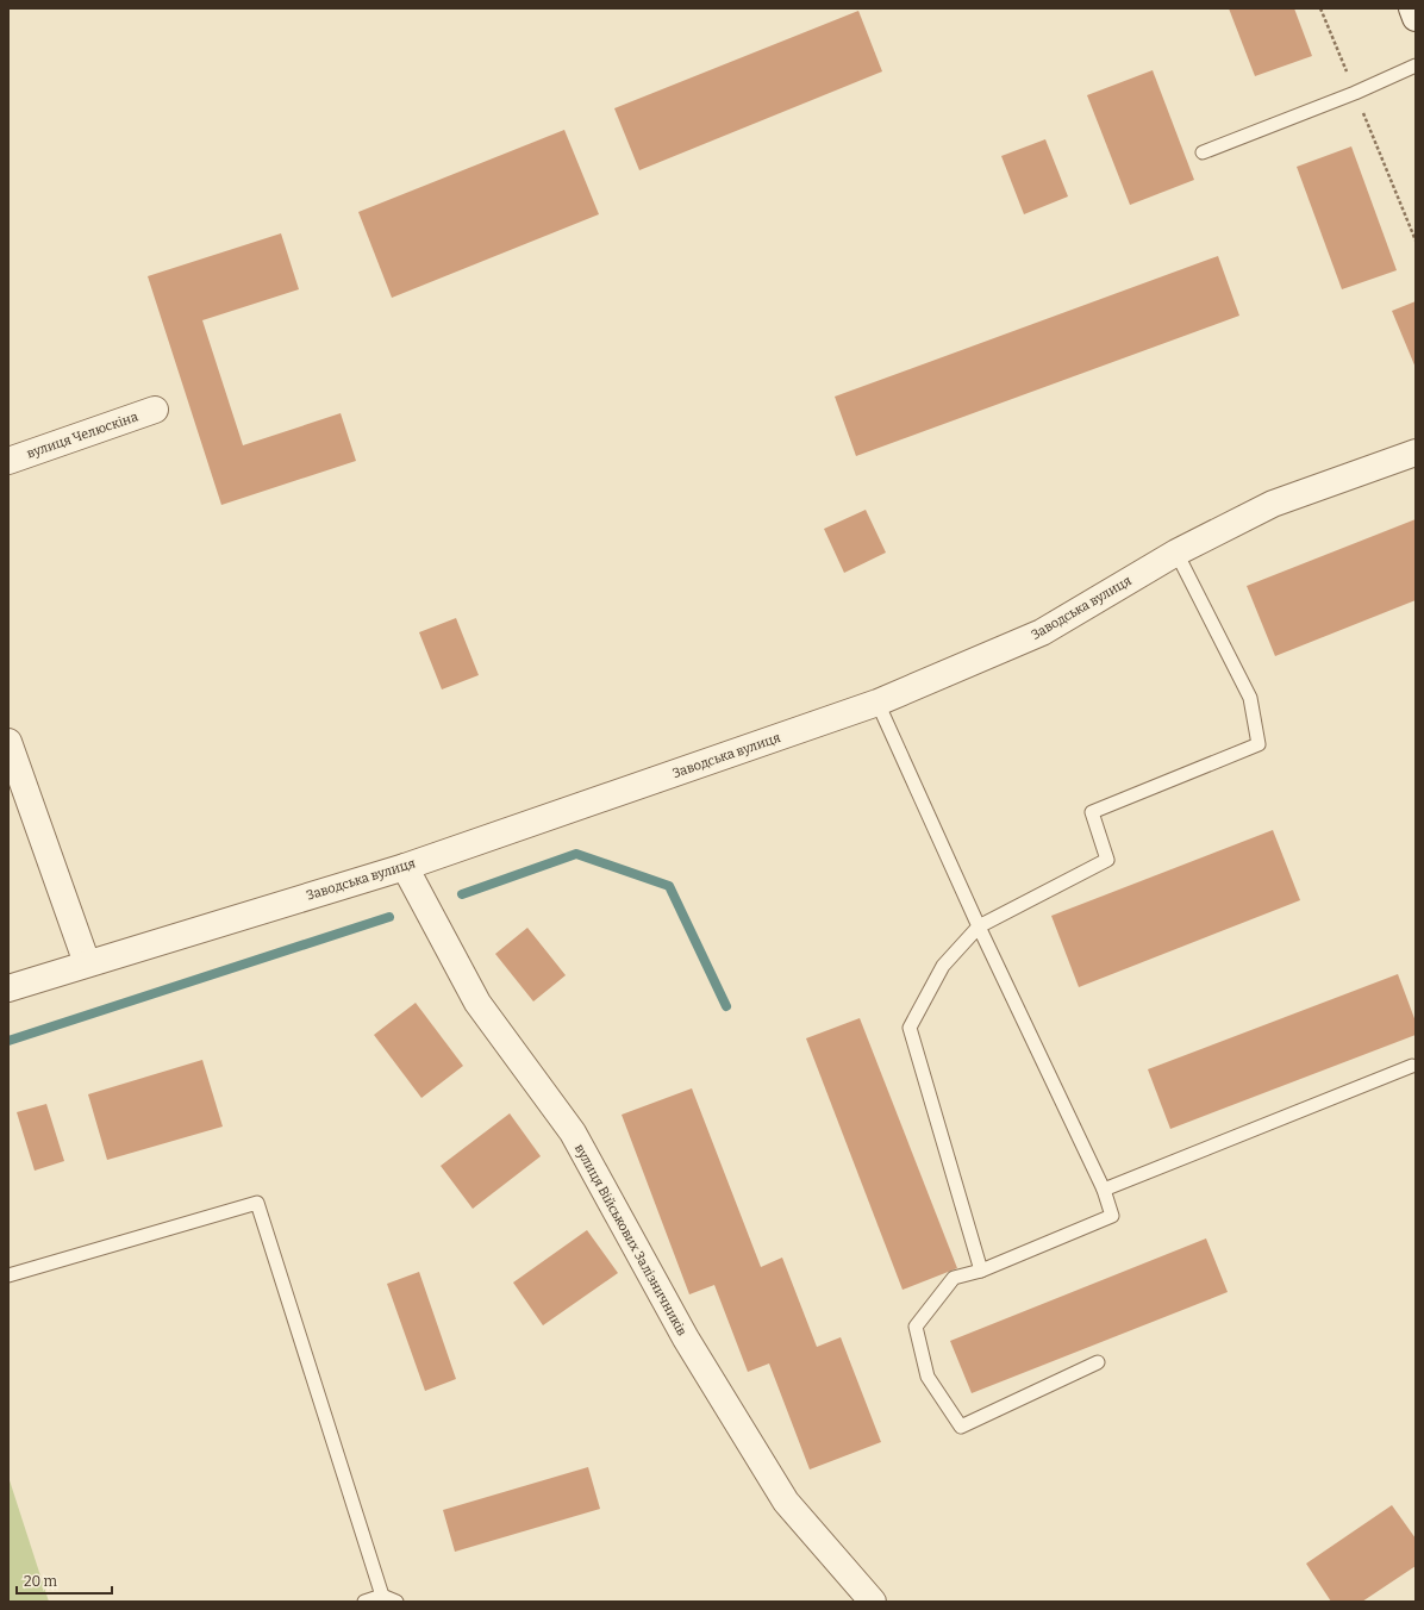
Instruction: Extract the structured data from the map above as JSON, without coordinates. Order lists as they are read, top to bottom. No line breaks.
{"streets":{"street":["вулиця Челюскіна","Заводська вулиця","вулиця Військових Залізничників"]},"crossings":[["Заводська вулиця","вулиця Військових Залізничників"]],"scale_bar":"20 m"}
